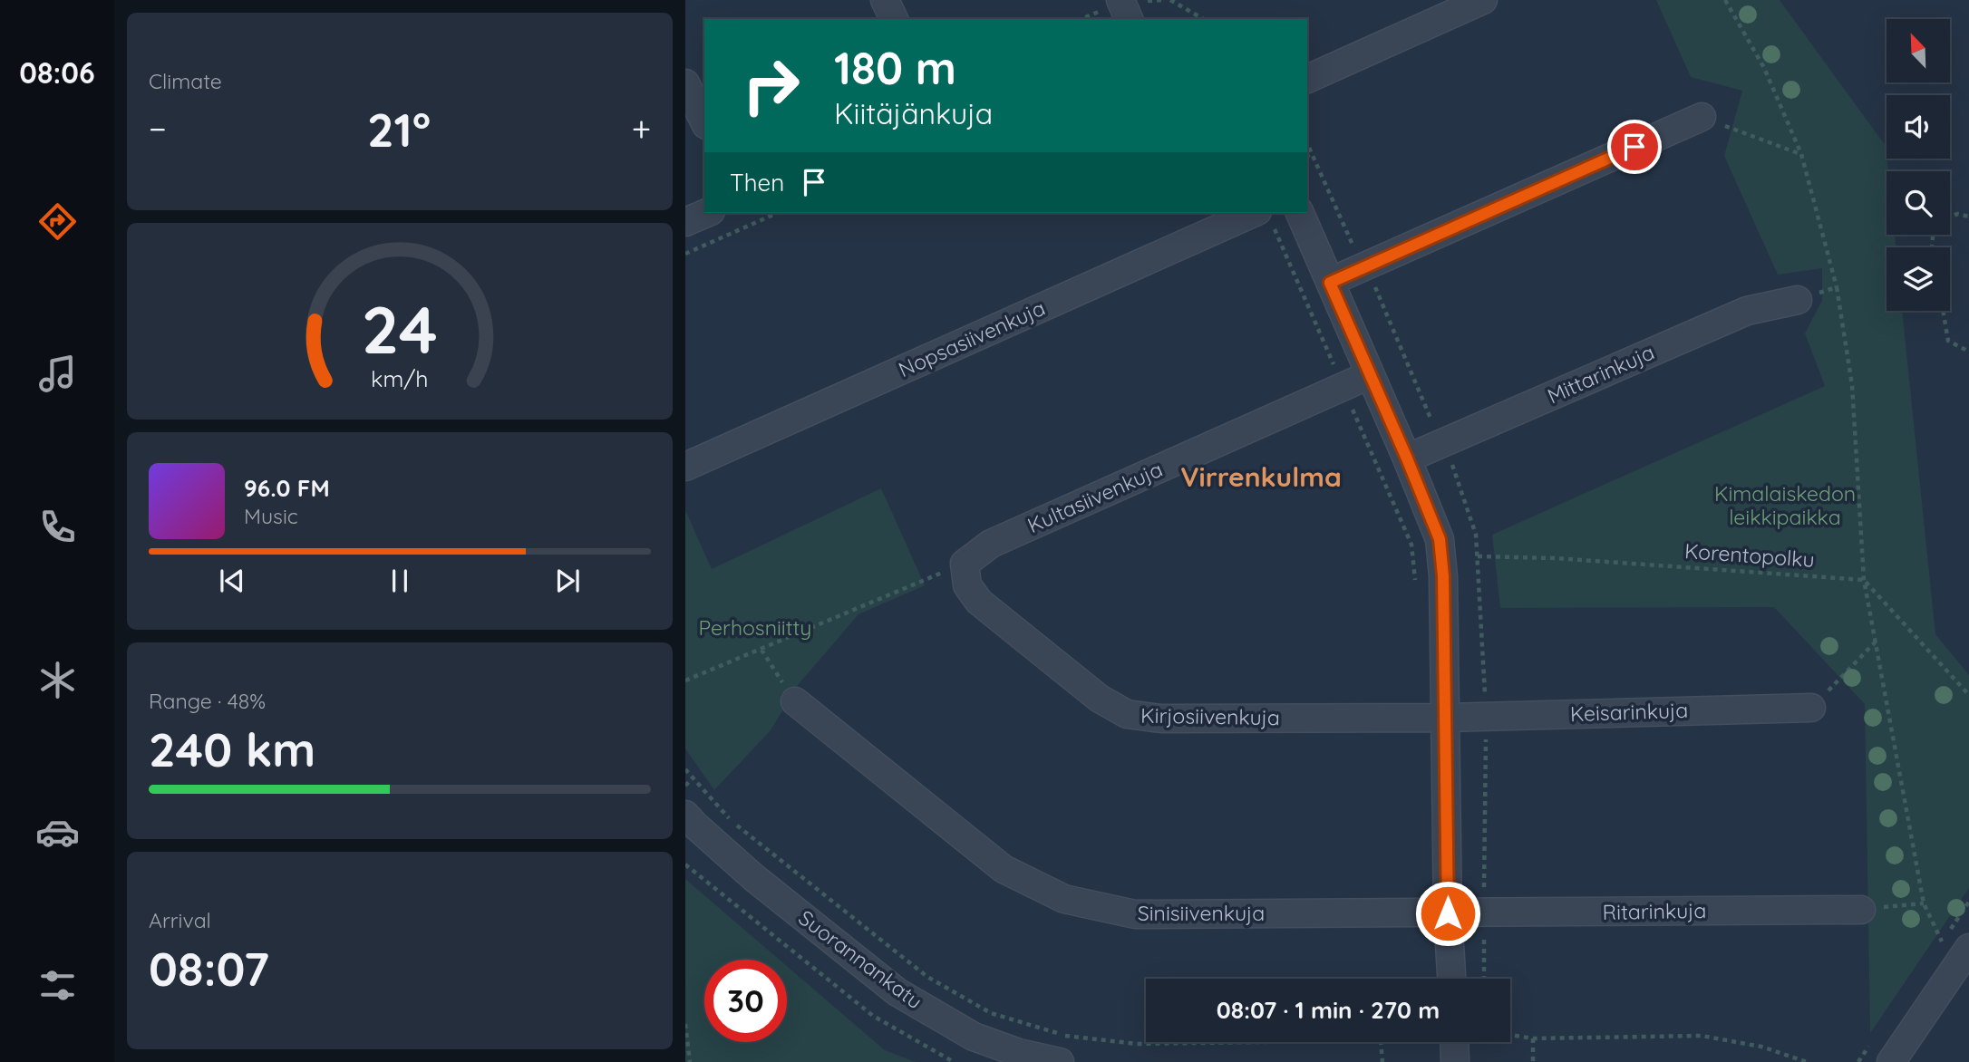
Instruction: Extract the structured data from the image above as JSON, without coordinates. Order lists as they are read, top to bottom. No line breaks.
{"streets":{"street":["Nopsasiivenkuja","Mittarinkuja","Kultasiivenkuja","Keisarinkuja","Kirjosiivenkuja","Ritarinkuja","Sinisiivenkuja","Suorannankatu"],"path":["Korentopolku"]},"crossings":[["Kultasiivenkuja","Kirjosiivenkuja"],["Keisarinkuja","Kirjosiivenkuja"],["Ritarinkuja","Sinisiivenkuja"]],"districts":["Virrenkulma"],"parks":["Kimalaiskedon leikkipaikka","Perhosniitty"],"north":"top left","page":{"tabs":"08:06","tile":["Climate",["Range · 48%","240 km"],["Arrival","08:07"]],"turn":["180 m","Kiitäjänkuja"],"heat":["−","21°","+"],"then":"Then","song":["96.0 FM","Music"],"limit":"30","trip":"08:07 · 1 min · 270 m","gauge":["24","km/h"]}}
